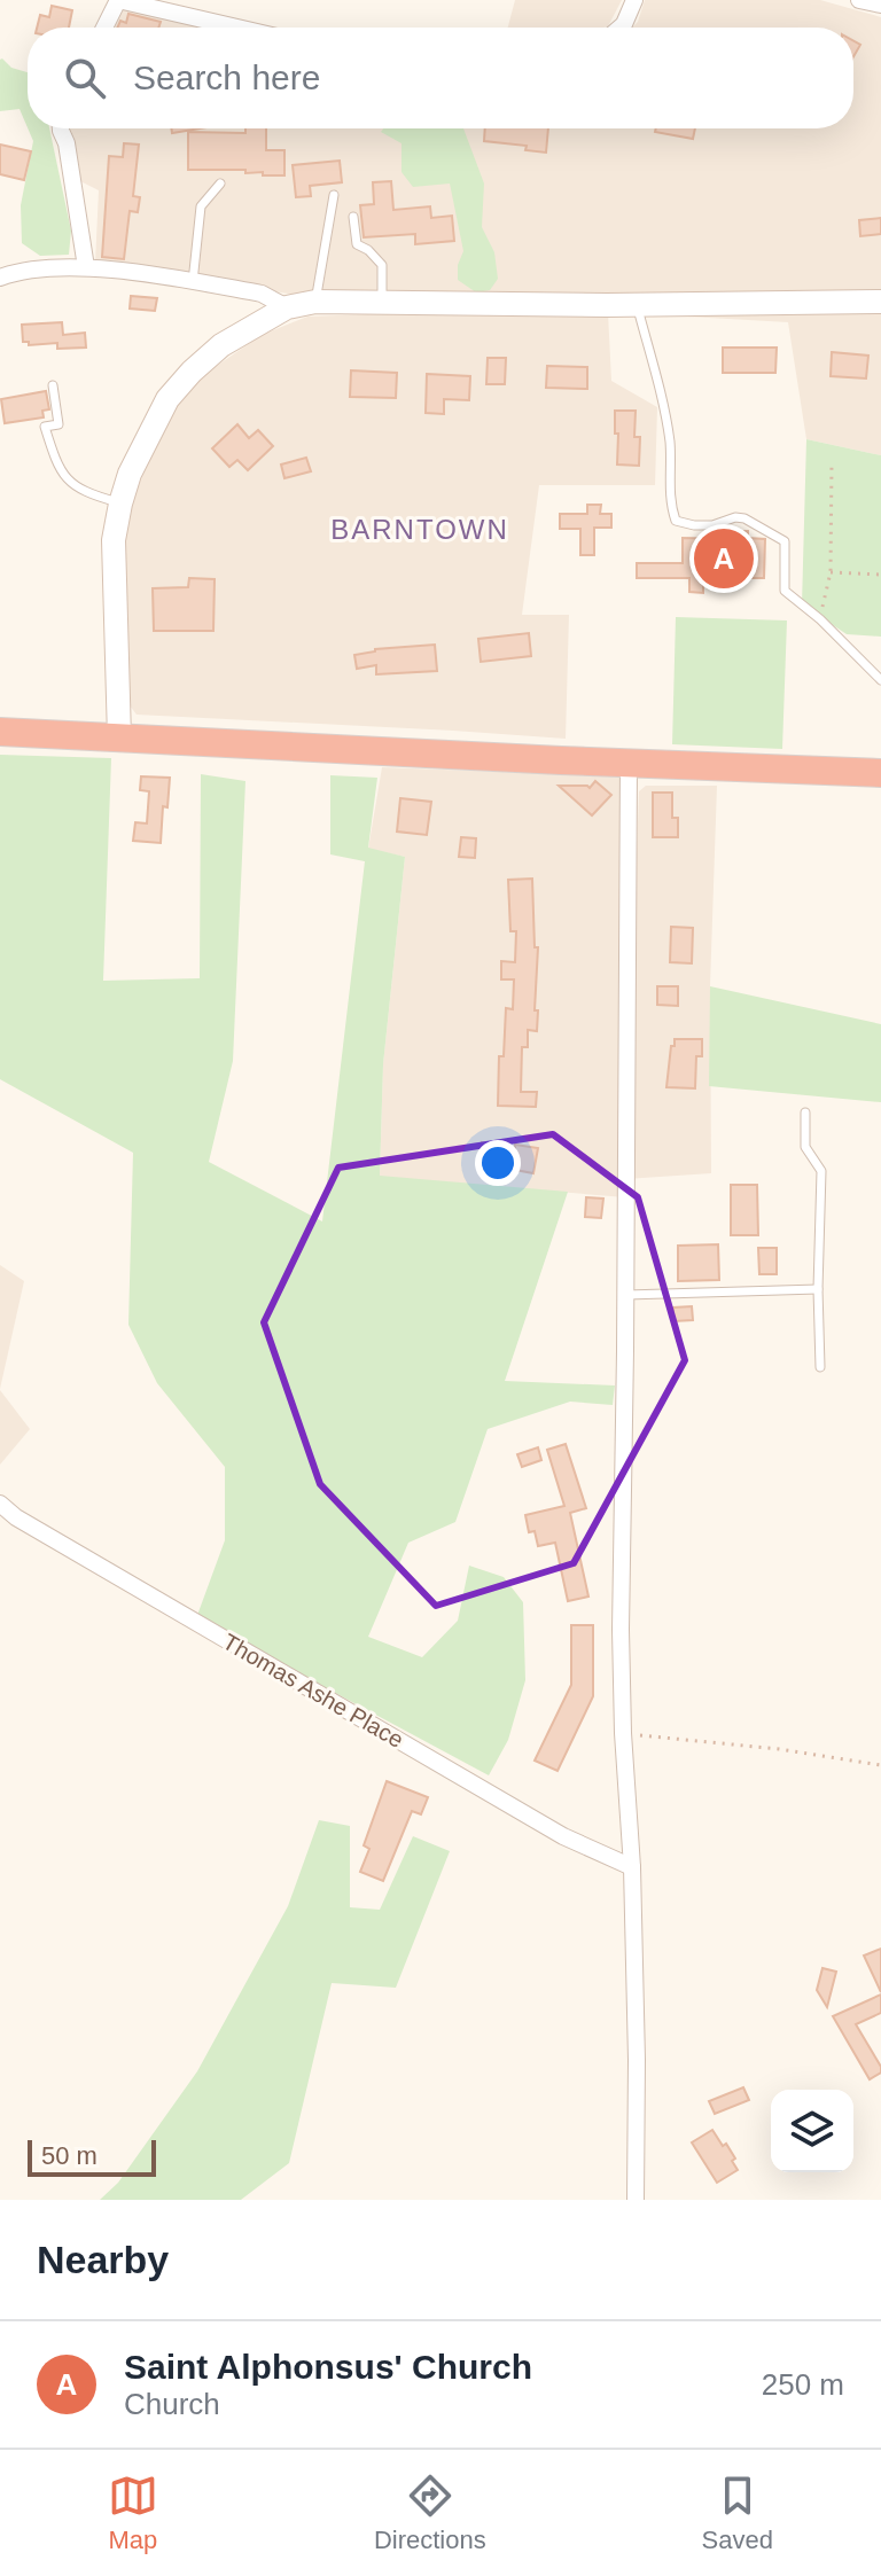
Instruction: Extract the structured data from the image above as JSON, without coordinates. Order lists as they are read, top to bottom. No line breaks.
{"streets":{"street":["Thomas Ashe Place"]},"districts":["BARNTOWN"],"scale_bar":"50 m","page":{"search":"Search here","pins":"A","scale":"50 m","heading":"Nearby","list":[{"mark":"A","name":"Saint Alphonsus' Church","note":"Church","value":"250 m"}],"nav":["Map","Directions","Saved"]}}
